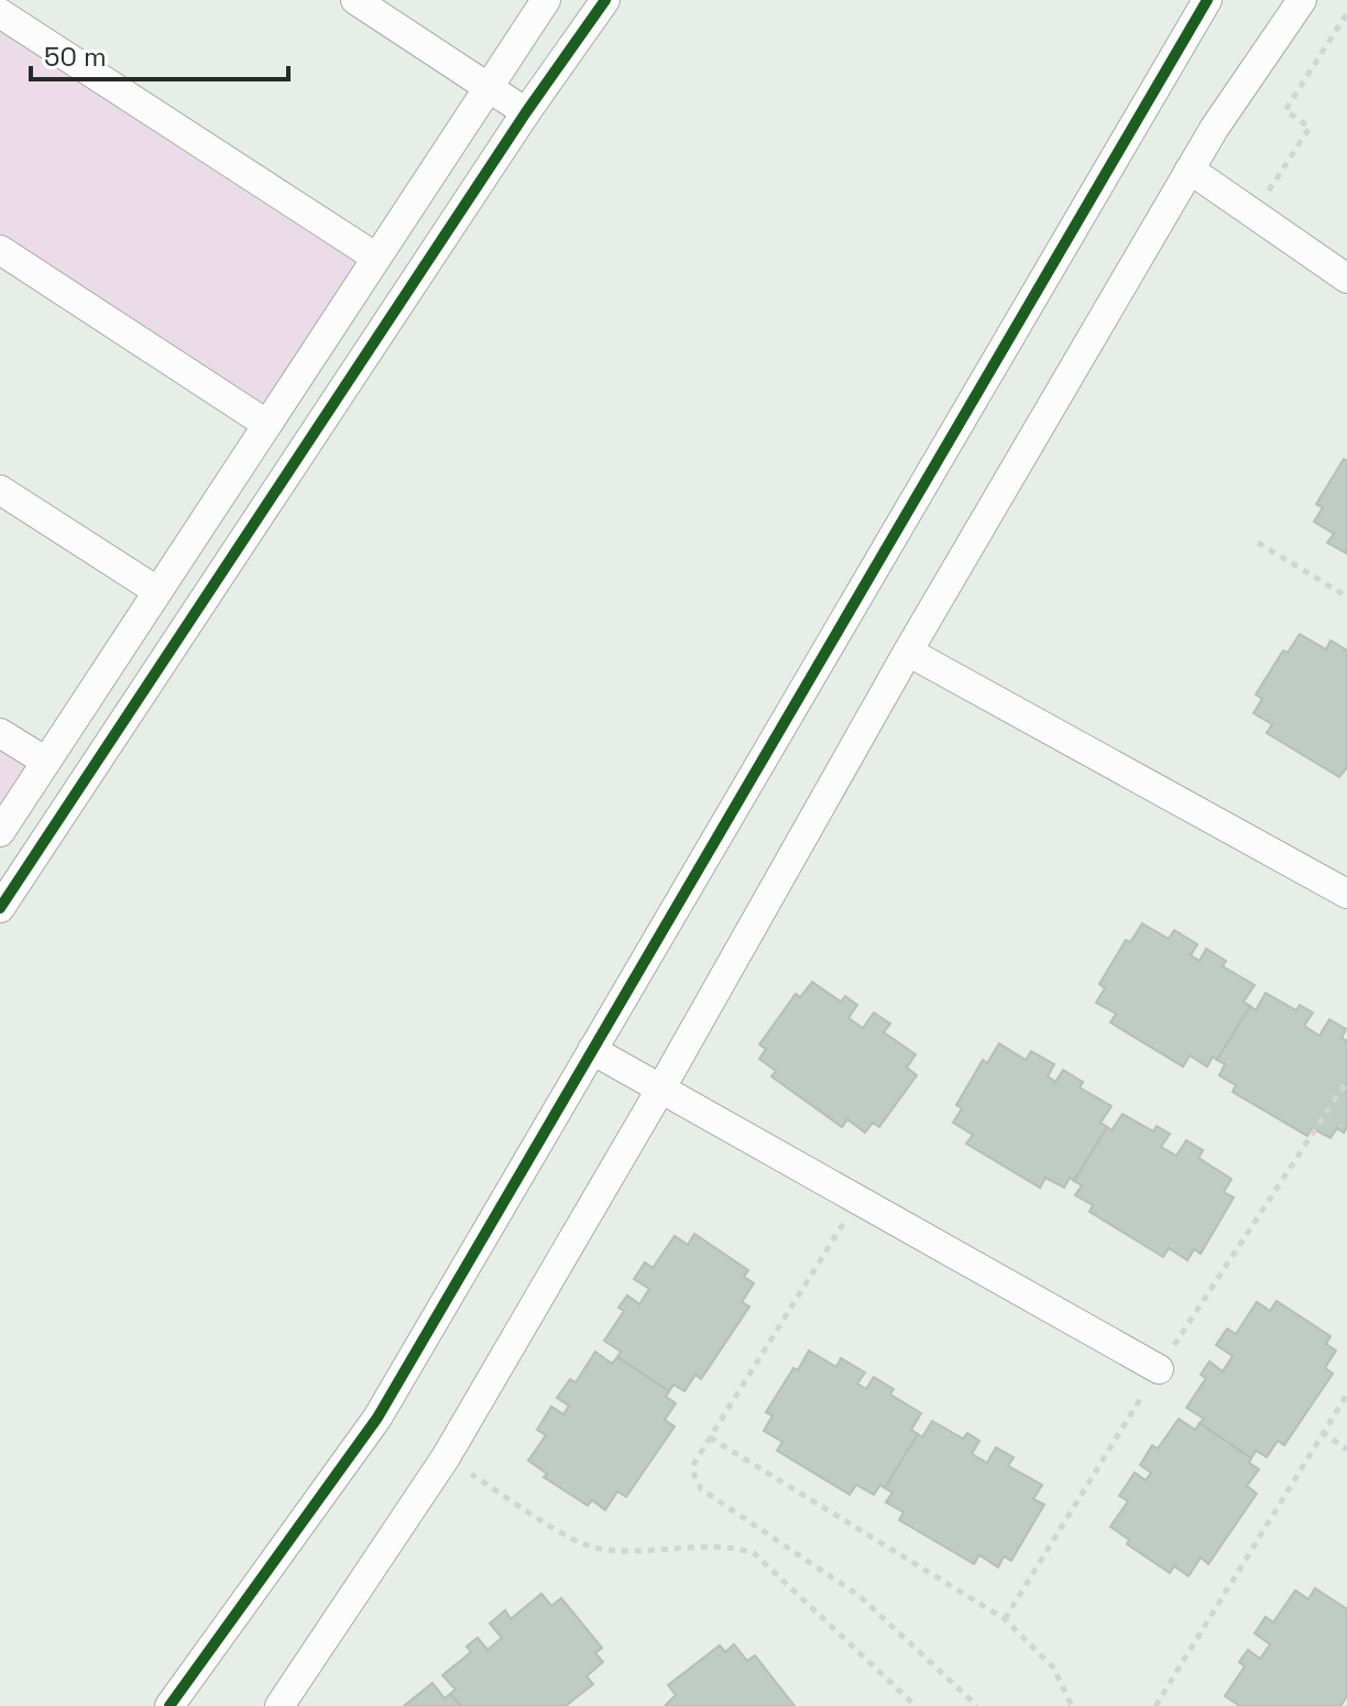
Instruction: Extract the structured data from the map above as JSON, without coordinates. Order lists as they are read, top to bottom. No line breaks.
{"scale_bar":"50 m"}
